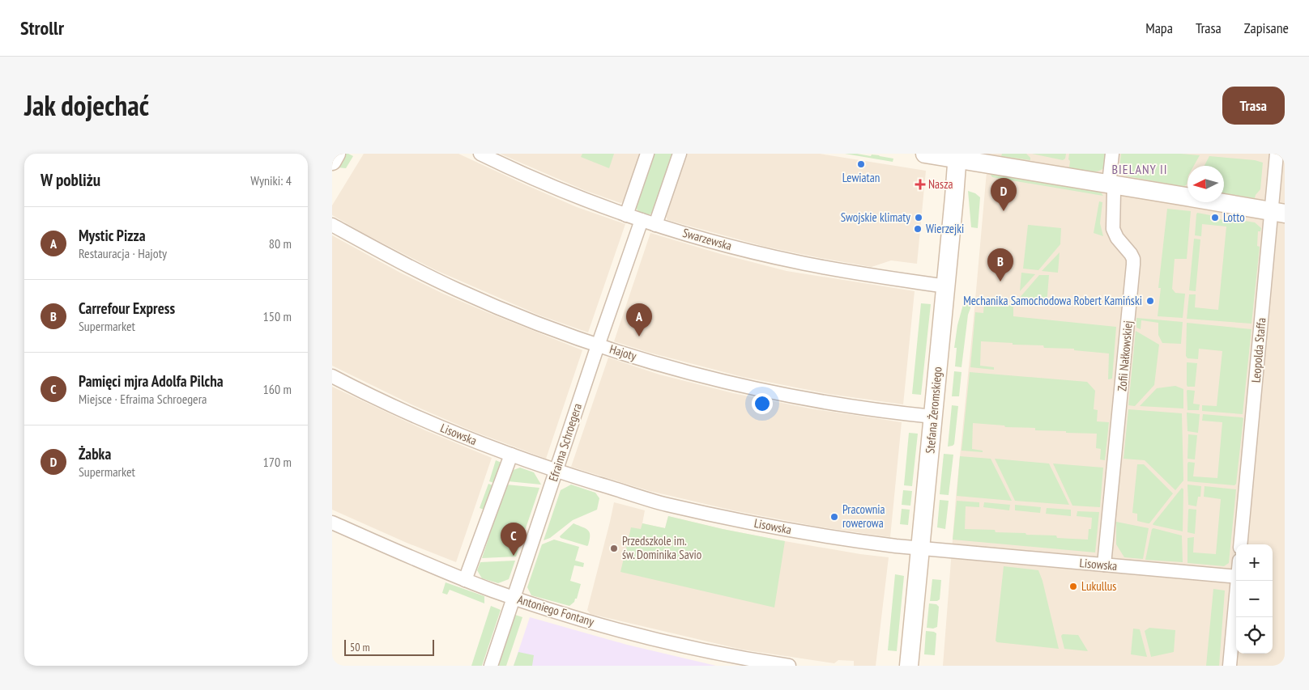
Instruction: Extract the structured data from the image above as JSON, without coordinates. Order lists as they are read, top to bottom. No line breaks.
{"streets":{"main road":["Stefana Żeromskiego"],"street":["Swarzewska","Leopolda Staffa","Hajoty","Zofii Nałkowskiej","Lisowska","Efraima Schroegera","Antoniego Fontany"]},"crossings":[["Swarzewska","Stefana Żeromskiego"],["Swarzewska","Efraima Schroegera"],["Hajoty","Stefana Żeromskiego"],["Hajoty","Efraima Schroegera"],["Zofii Nałkowskiej","Lisowska"],["Stefana Żeromskiego","Lisowska"],["Lisowska","Efraima Schroegera"],["Efraima Schroegera","Antoniego Fontany"]],"districts":["BIELANY II"],"places":{"other":["Lewiatan","Swojskie klimaty","Lotto","Wierzejki","Mechanika Samochodowa Robert Kamiński","Pracownia rowerowa","Przedszkole im. św. Dominika Savio","Lukullus"],"health":["Nasza"]},"scale_bar":"50 m","north":"left","page":{"header":"Strollr","nav":["Mapa","Trasa","Zapisane"],"title":"Jak dojechać","buttons":"Trasa","heading":["W pobliżu","Wyniki: 4"],"pins":["D","B","A","C"],"list":[{"mark":"A","name":"Mystic Pizza","note":"Restauracja · Hajoty","value":"80 m"},{"mark":"B","name":"Carrefour Express","note":"Supermarket","value":"150 m"},{"mark":"C","name":"Pamięci mjra Adolfa Pilcha","note":"Miejsce · Efraima Schroegera","value":"160 m"},{"mark":"D","name":"Żabka","note":"Supermarket","value":"170 m"}],"map_buttons":["+","−"],"scale":"50 m"}}
